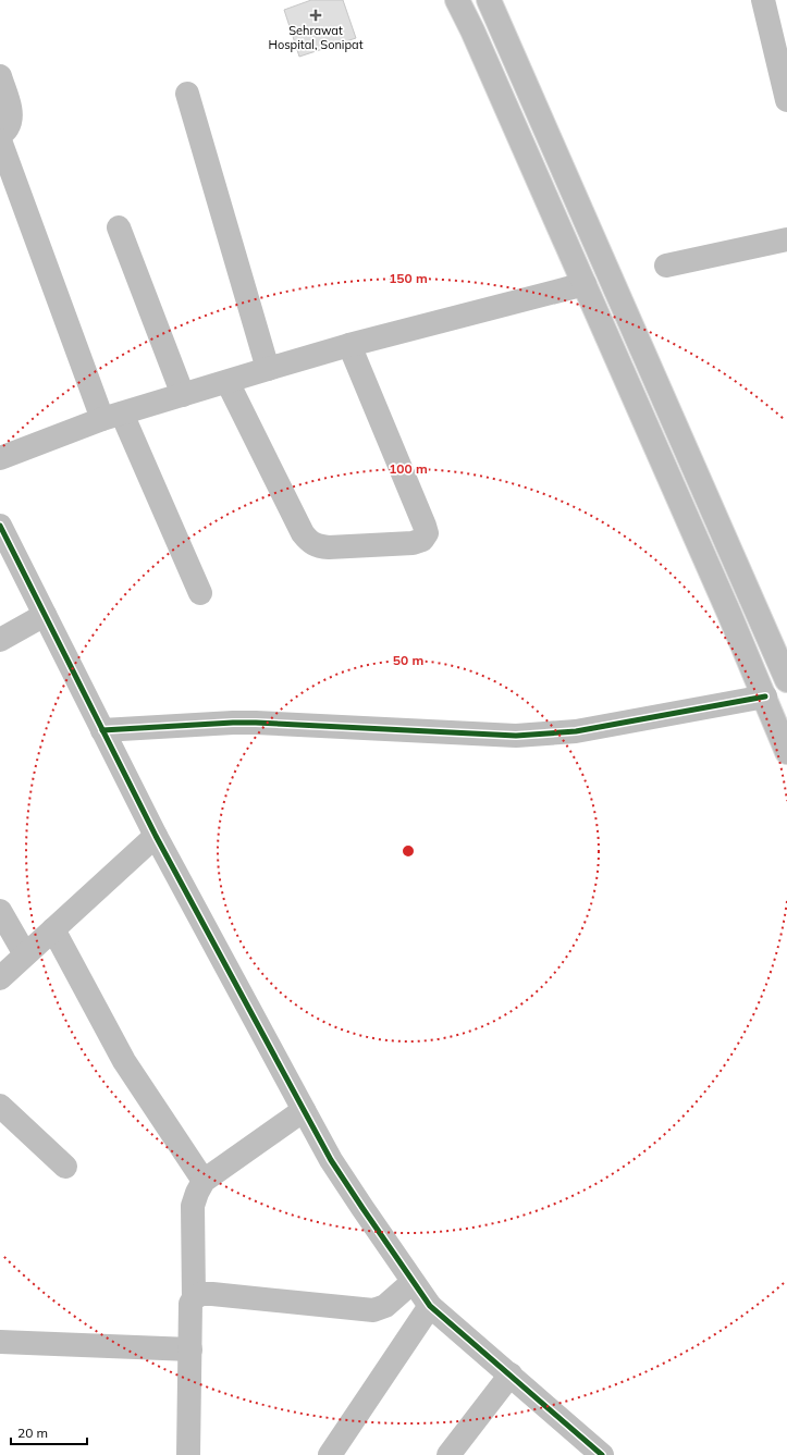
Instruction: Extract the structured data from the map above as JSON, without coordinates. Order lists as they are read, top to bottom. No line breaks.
{"places":{"health":["Sehrawat Hospital, Sonipat"]},"scale_bar":"20 m","rings":["150 m","100 m","50 m"]}
